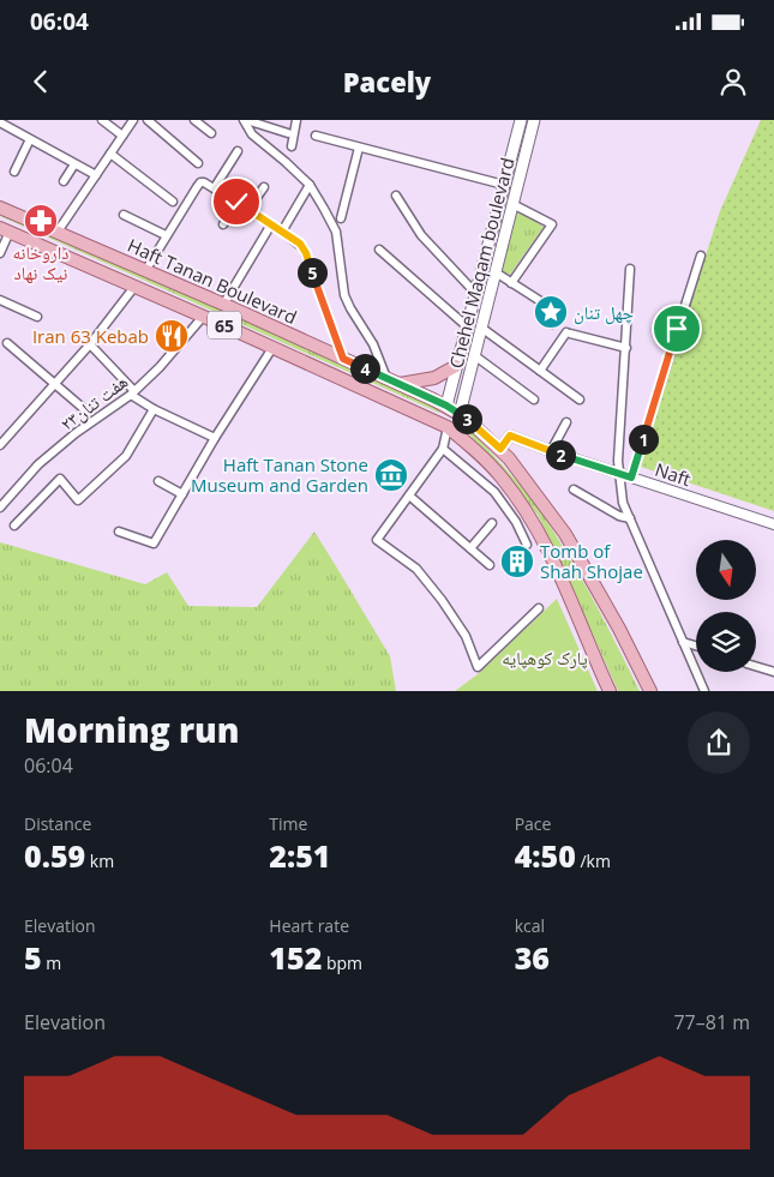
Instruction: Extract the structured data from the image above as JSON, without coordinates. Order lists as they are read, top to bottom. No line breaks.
{"streets":{"main road":["Chehel Maqam boulevard","Haft Tanan Boulevard","65"],"street":["هفت تنان۲۳","Naft"]},"crossings":[["Chehel Maqam boulevard","Haft Tanan Boulevard"],["Haft Tanan Boulevard","هفت تنان۲۳"],["Haft Tanan Boulevard","Naft"]],"parks":["پارک کوهپایه"],"places":{"pharmacy":["داروخانه نیک نهاد"],"place":["چهل تنان"],"restaurant":["Iran 63 Kebab"],"museum":["Haft Tanan Stone Museum and Garden"],"building":["Tomb of Shah Shojae"]},"north":"bottom","page":{"status":"06:04","header":"Pacely","pins":["5","4","3","1","2"],"heading":["Morning run","06:04"],"stats":[["Distance","0.59 km"],["Time","2:51"],["Pace","4:50 /km"],["Elevation","5 m"],["Heart rate","152 bpm"],["kcal","36"]],"chart":["Elevation","77–81 m"]}}
